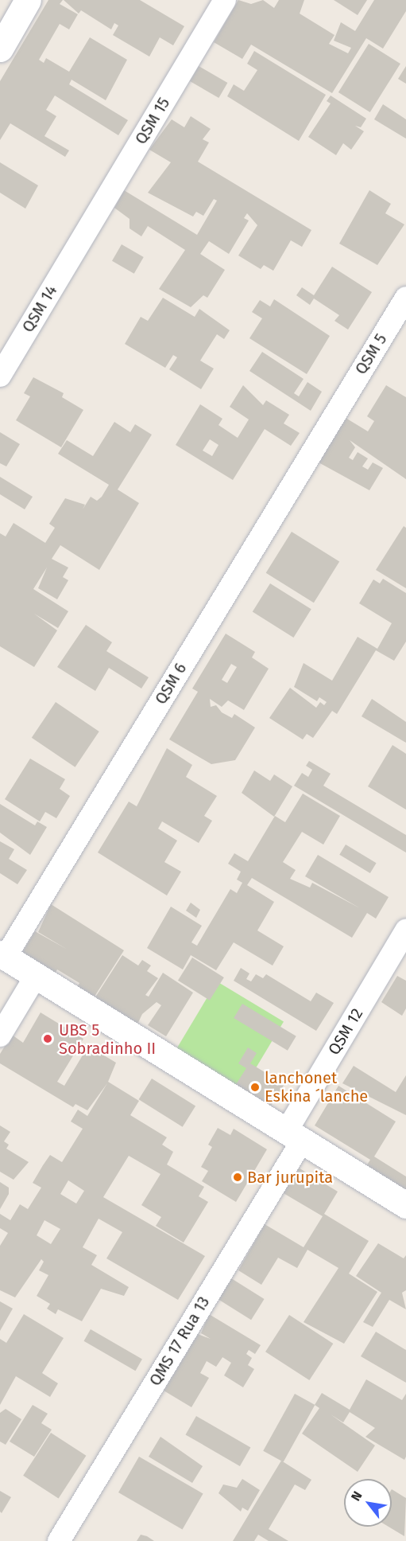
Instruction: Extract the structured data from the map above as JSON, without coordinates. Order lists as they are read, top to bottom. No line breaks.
{"streets":{"street":["QSM 15","QSM 14","QSM 5","QSM 6","QSM 12","QMS 17 Rua 13"]},"crossings":[["QSM 15","QSM 14"],["QSM 5","QSM 6"],["QSM 12","QMS 17 Rua 13"]],"places":["UBS 5 Sobradinho II","lanchonet Eskina ´lanche","Bar jurupita"],"north":"top left"}
